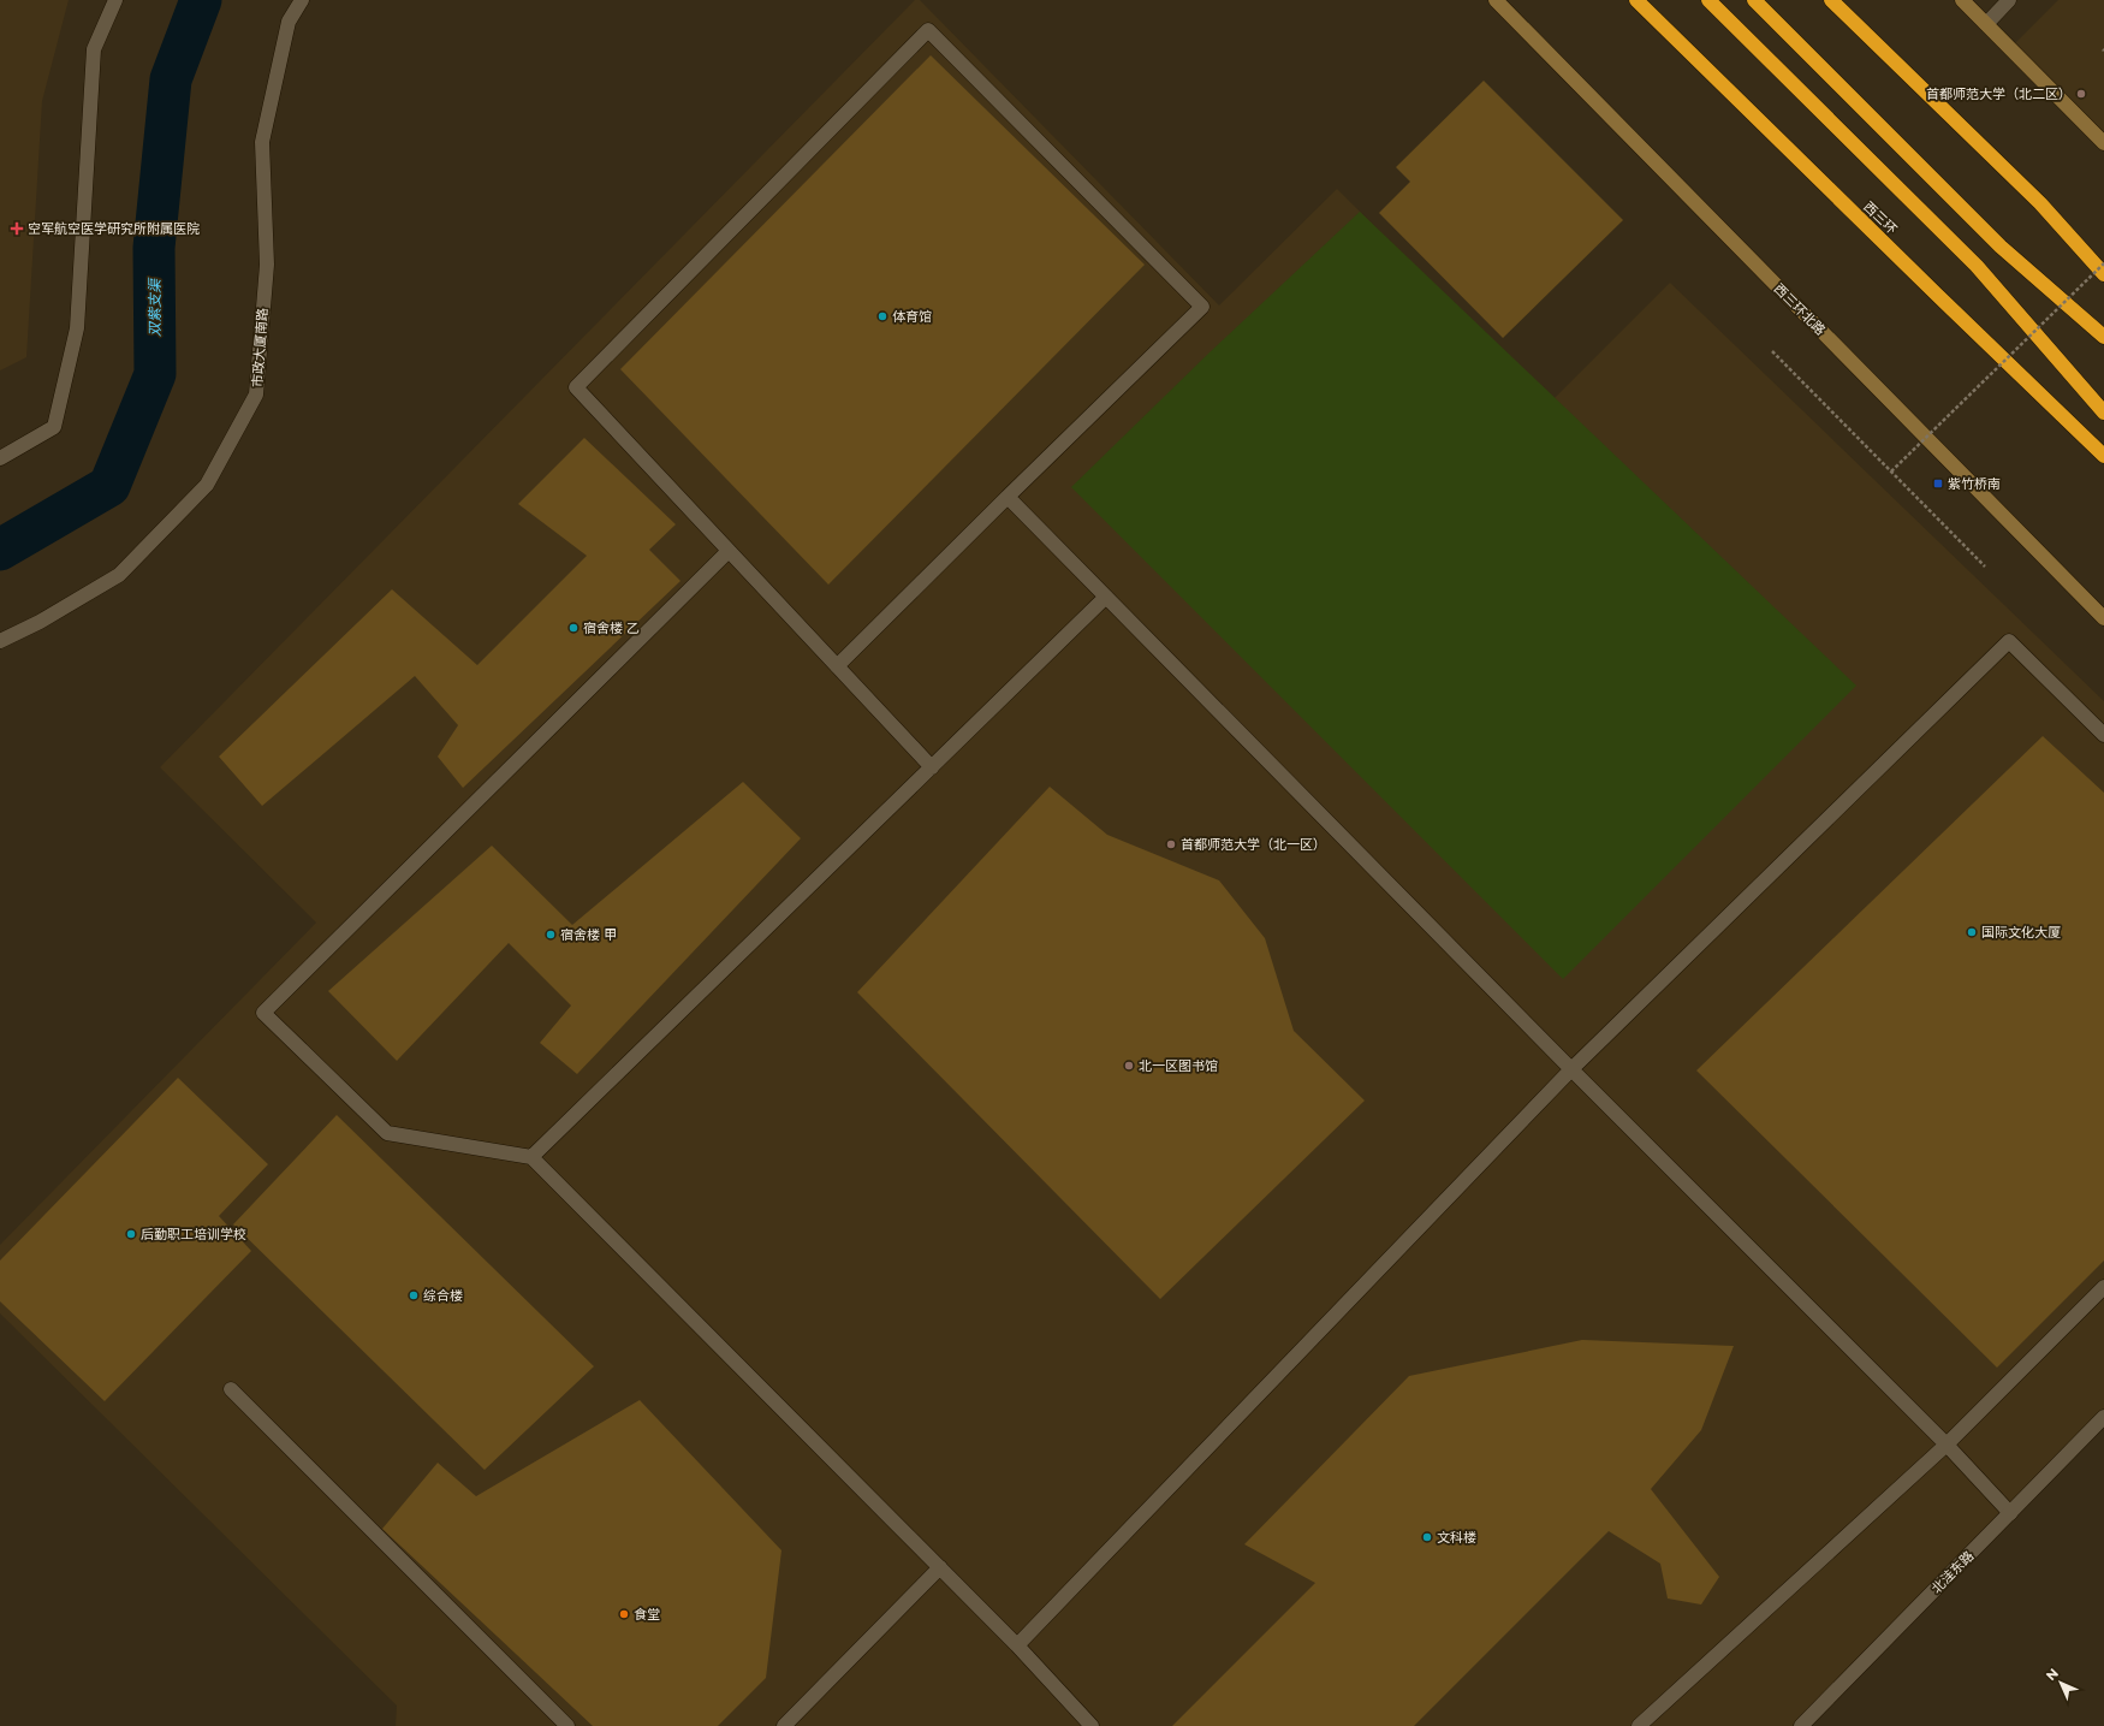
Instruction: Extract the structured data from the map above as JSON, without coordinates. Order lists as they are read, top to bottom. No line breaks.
{"streets":{"highway":["西三环"],"street":["西三环北路","市政大厦南路","北洼东路"]},"water":["双紫支渠"],"places":{"other":["首都师范大学（北二区）","体育馆","宿舍楼 乙","首都师范大学（北一区）","国际文化大厦","宿舍楼 甲","北一区图书馆","后勤职工培训学校","综合楼","文科楼","食堂"],"health":["空军航空医学研究所附属医院"],"transit":["紫竹桥南"]},"north":"top left"}
